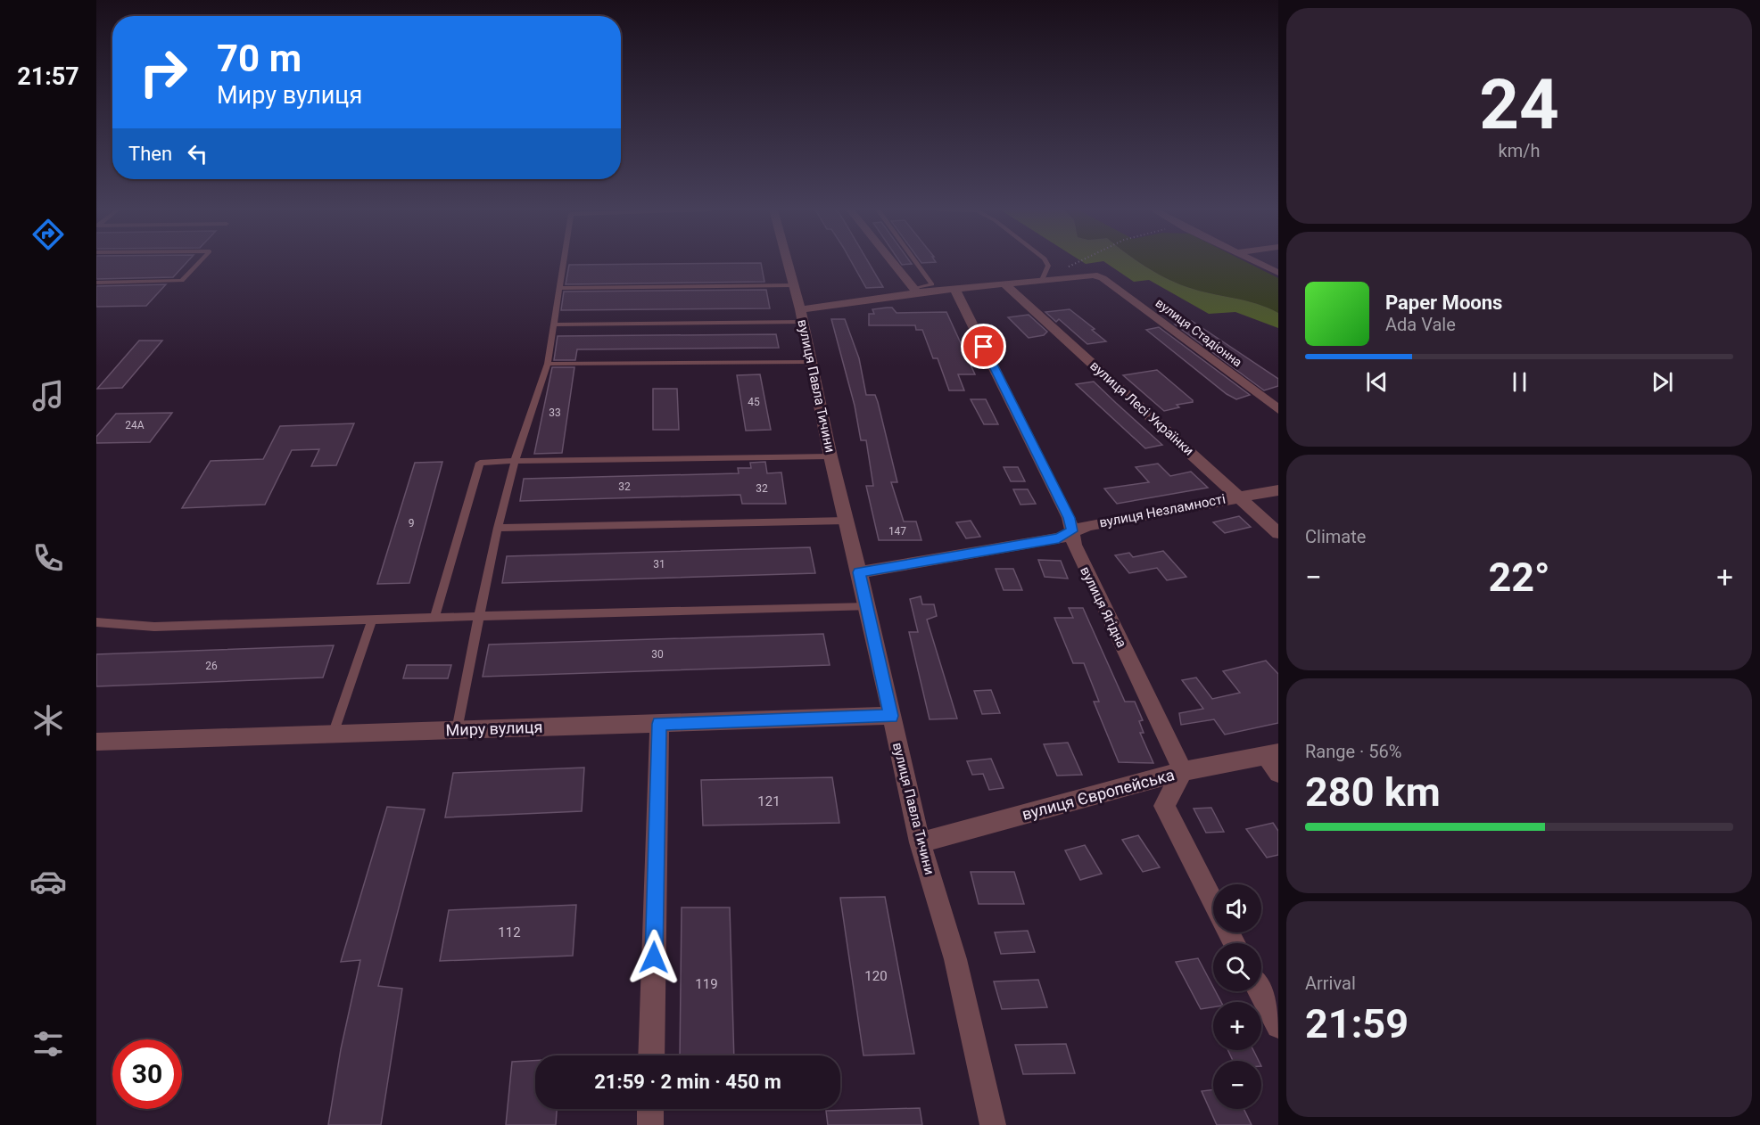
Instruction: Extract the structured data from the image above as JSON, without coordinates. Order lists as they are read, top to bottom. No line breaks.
{"streets":{"street":["вулиця Стадіонна","вулиця Павла Тичини","вулиця Лесі Українки","вулиця Незламності","вулиця Ягідна","Миру вулиця","вулиця Європейська"]},"crossings":[["вулиця Павла Тичини","вулиця Незламності"],["вулиця Павла Тичини","Миру вулиця"],["вулиця Павла Тичини","вулиця Європейська"],["вулиця Лесі Українки","вулиця Незламності"],["вулиця Незламності","вулиця Ягідна"],["вулиця Ягідна","вулиця Європейська"]],"house_numbers":["45","33","24А","32","32","9","147","31","30","26","121","112","120","119"],"page":{"tabs":"21:57","tile":[["24","km/h"],"Climate",["Range · 56%","280 km"],["Arrival","21:59"]],"turn":["70 m","Миру вулиця"],"then":"Then","song":["Paper Moons","Ada Vale"],"heat":["−","22°","+"],"map_buttons":["+","−"],"limit":"30","trip":"21:59 · 2 min · 450 m"}}
